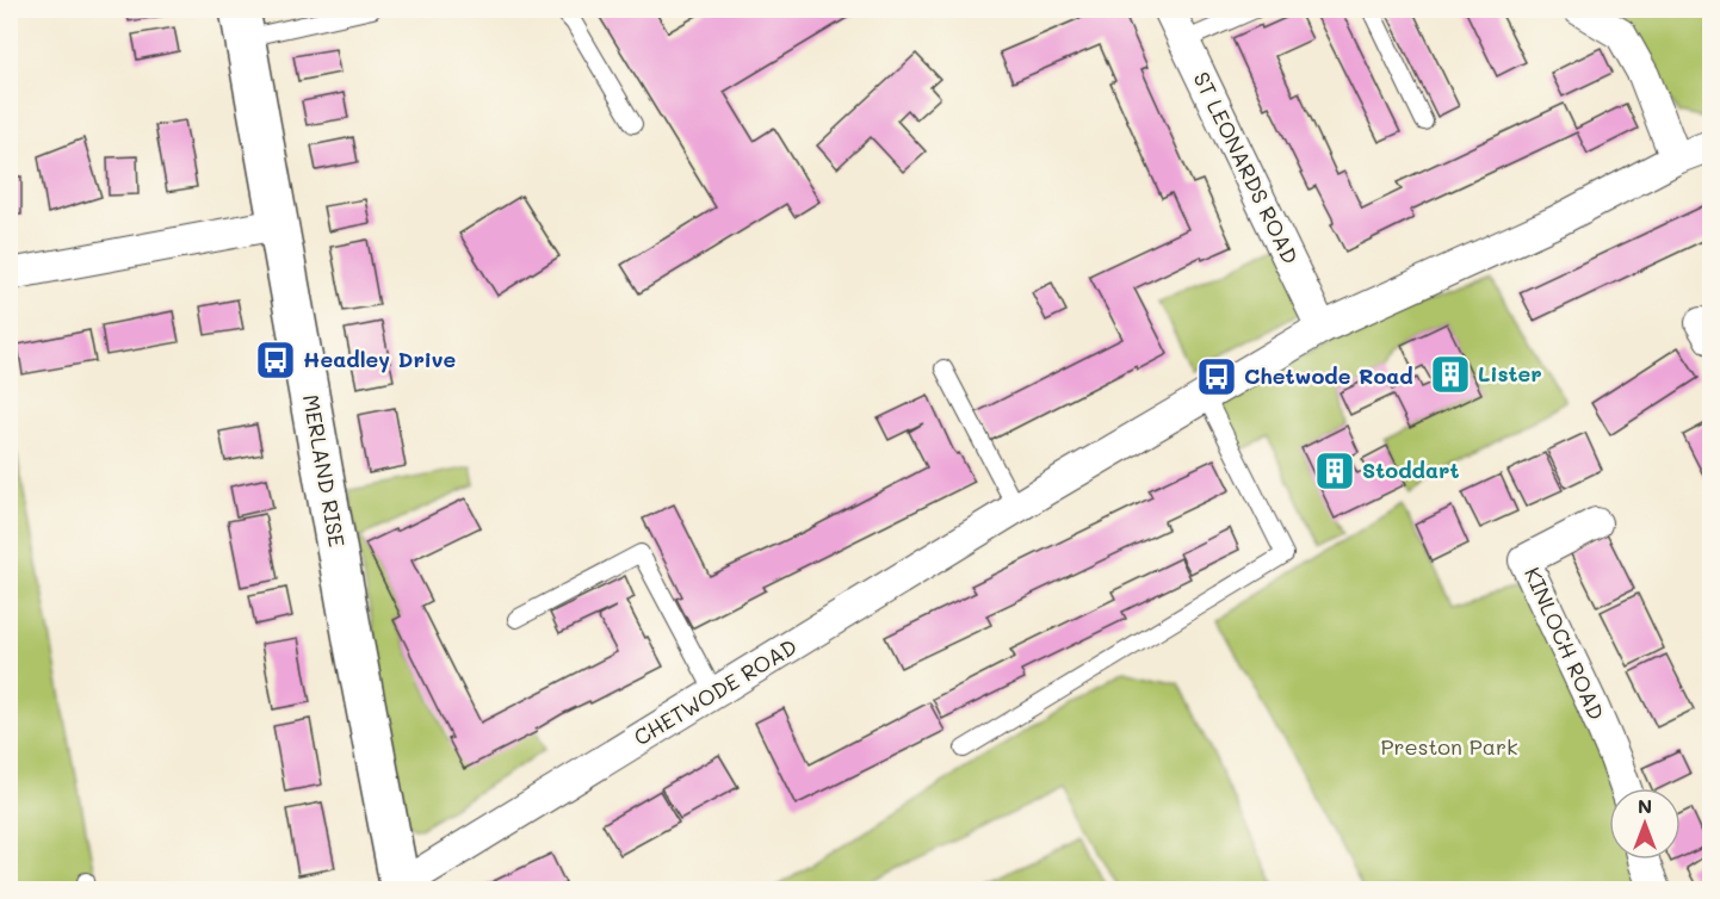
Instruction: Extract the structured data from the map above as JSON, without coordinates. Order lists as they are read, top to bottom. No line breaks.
{"streets":{"street":["ST LEONARDS ROAD","MERLAND RISE","KINLOCH ROAD","CHETWODE ROAD"]},"crossings":[["ST LEONARDS ROAD","CHETWODE ROAD"],["MERLAND RISE","CHETWODE ROAD"]],"parks":["Preston Park"],"places":{"bus stop":["Headley Drive","Chetwode Road"],"building":["Lister","Stoddart"]},"north":"top"}
